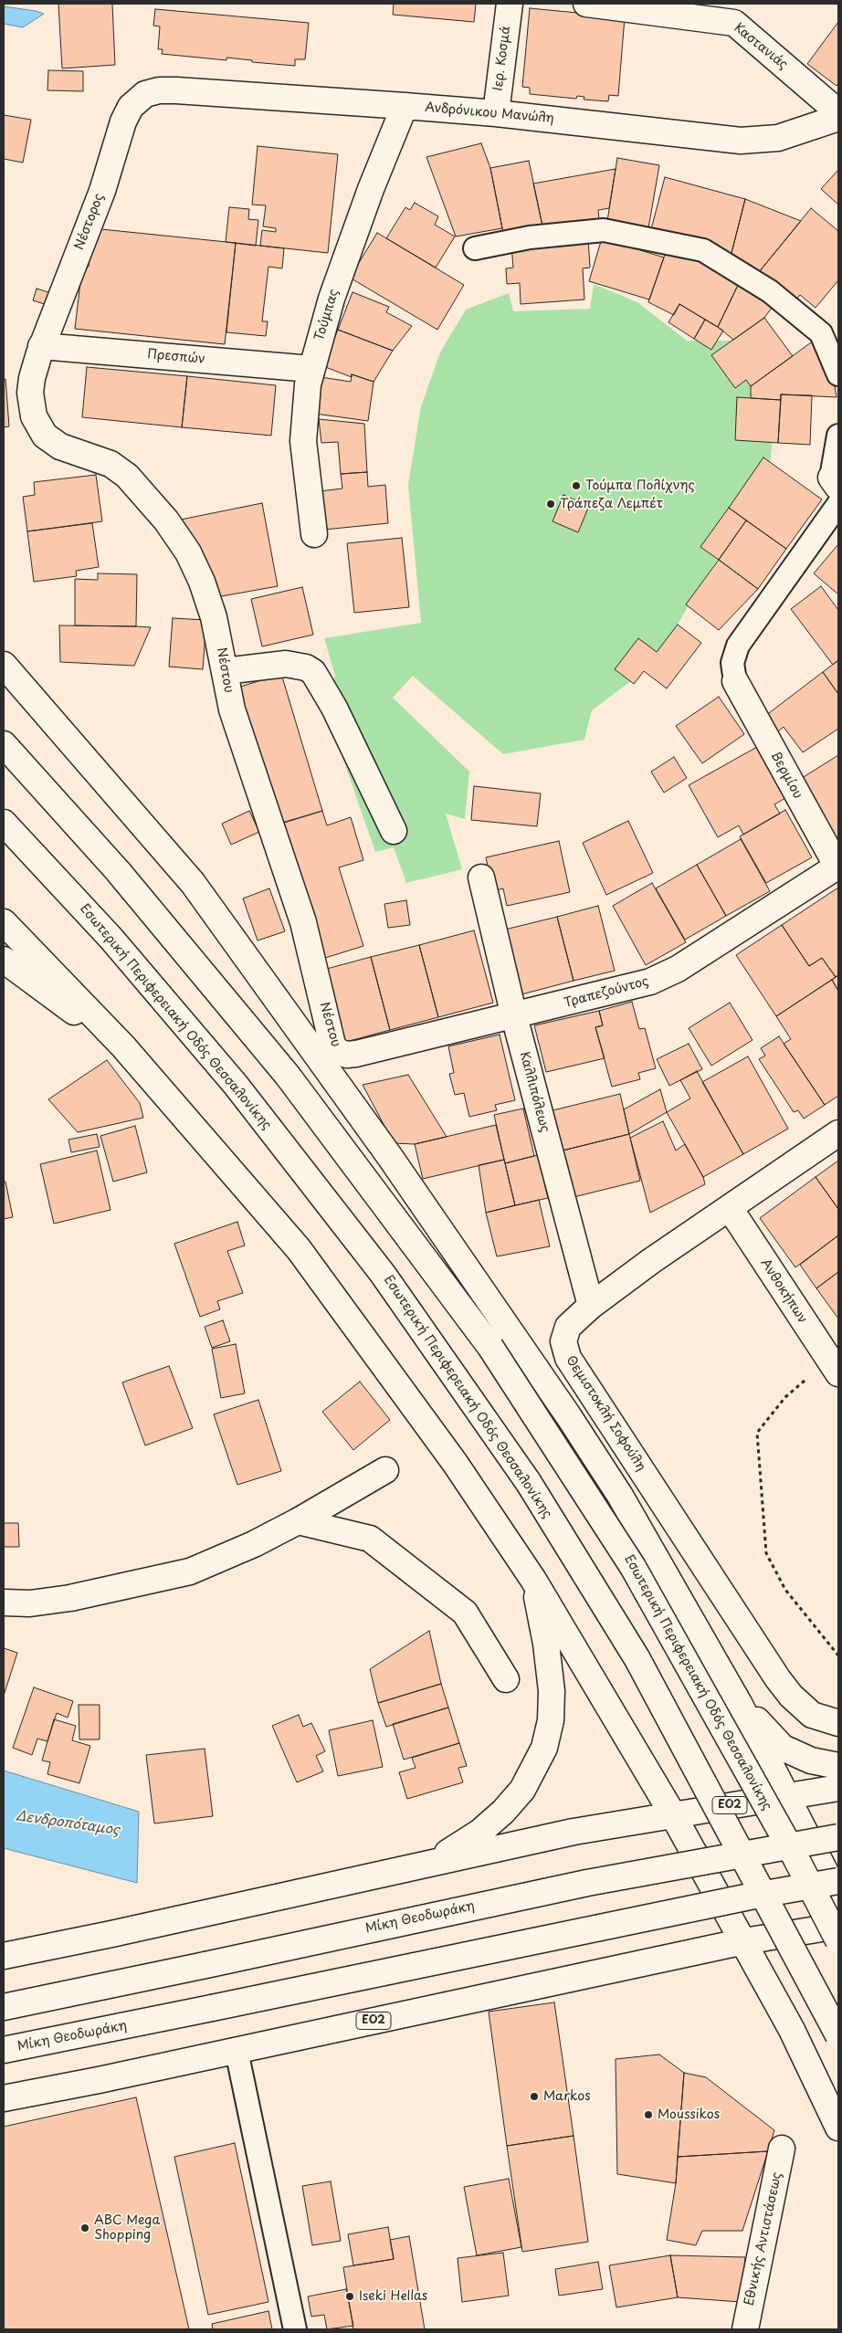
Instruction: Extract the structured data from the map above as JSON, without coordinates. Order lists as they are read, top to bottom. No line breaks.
{"streets":{"main road":["Καστανιάς","Ιερ. Κοσμά","Ανδρόνικου Μανώλη","Νέστορος","Τούμπας","Πρεσπών","Νέστου","Βερμίου","Τραπεζούντος","Εσωτερική Περιφερειακή Οδός Θεσσαλονίκης","Καλλιπόλεως","Ανθοκήπων","Θεμιστοκλή Σοφούλη","ΕΟ2","Μίκη Θεοδωράκη","Εθνικής Αντιστάσεως"]},"crossings":[["Ιερ. Κοσμά","Ανδρόνικου Μανώλη"],["Ανδρόνικου Μανώλη","Νέστορος"],["Ανδρόνικου Μανώλη","Τούμπας"],["Νέστορος","Πρεσπών"],["Νέστορος","Νέστου"],["Τούμπας","Πρεσπών"],["Πρεσπών","Νέστου"],["Νέστου","Τραπεζούντος"],["Βερμίου","Τραπεζούντος"],["Τραπεζούντος","Καλλιπόλεως"],["Καλλιπόλεως","Θεμιστοκλή Σοφούλη"],["Ανθοκήπων","Θεμιστοκλή Σοφούλη"]],"water":["Δενδροπόταμος"],"places":["Τούμπα Πολίχνης","Τράπεζα Λεμπέτ","Markos","Moussikos","ABC Mega Shopping","Iseki Hellas"]}
